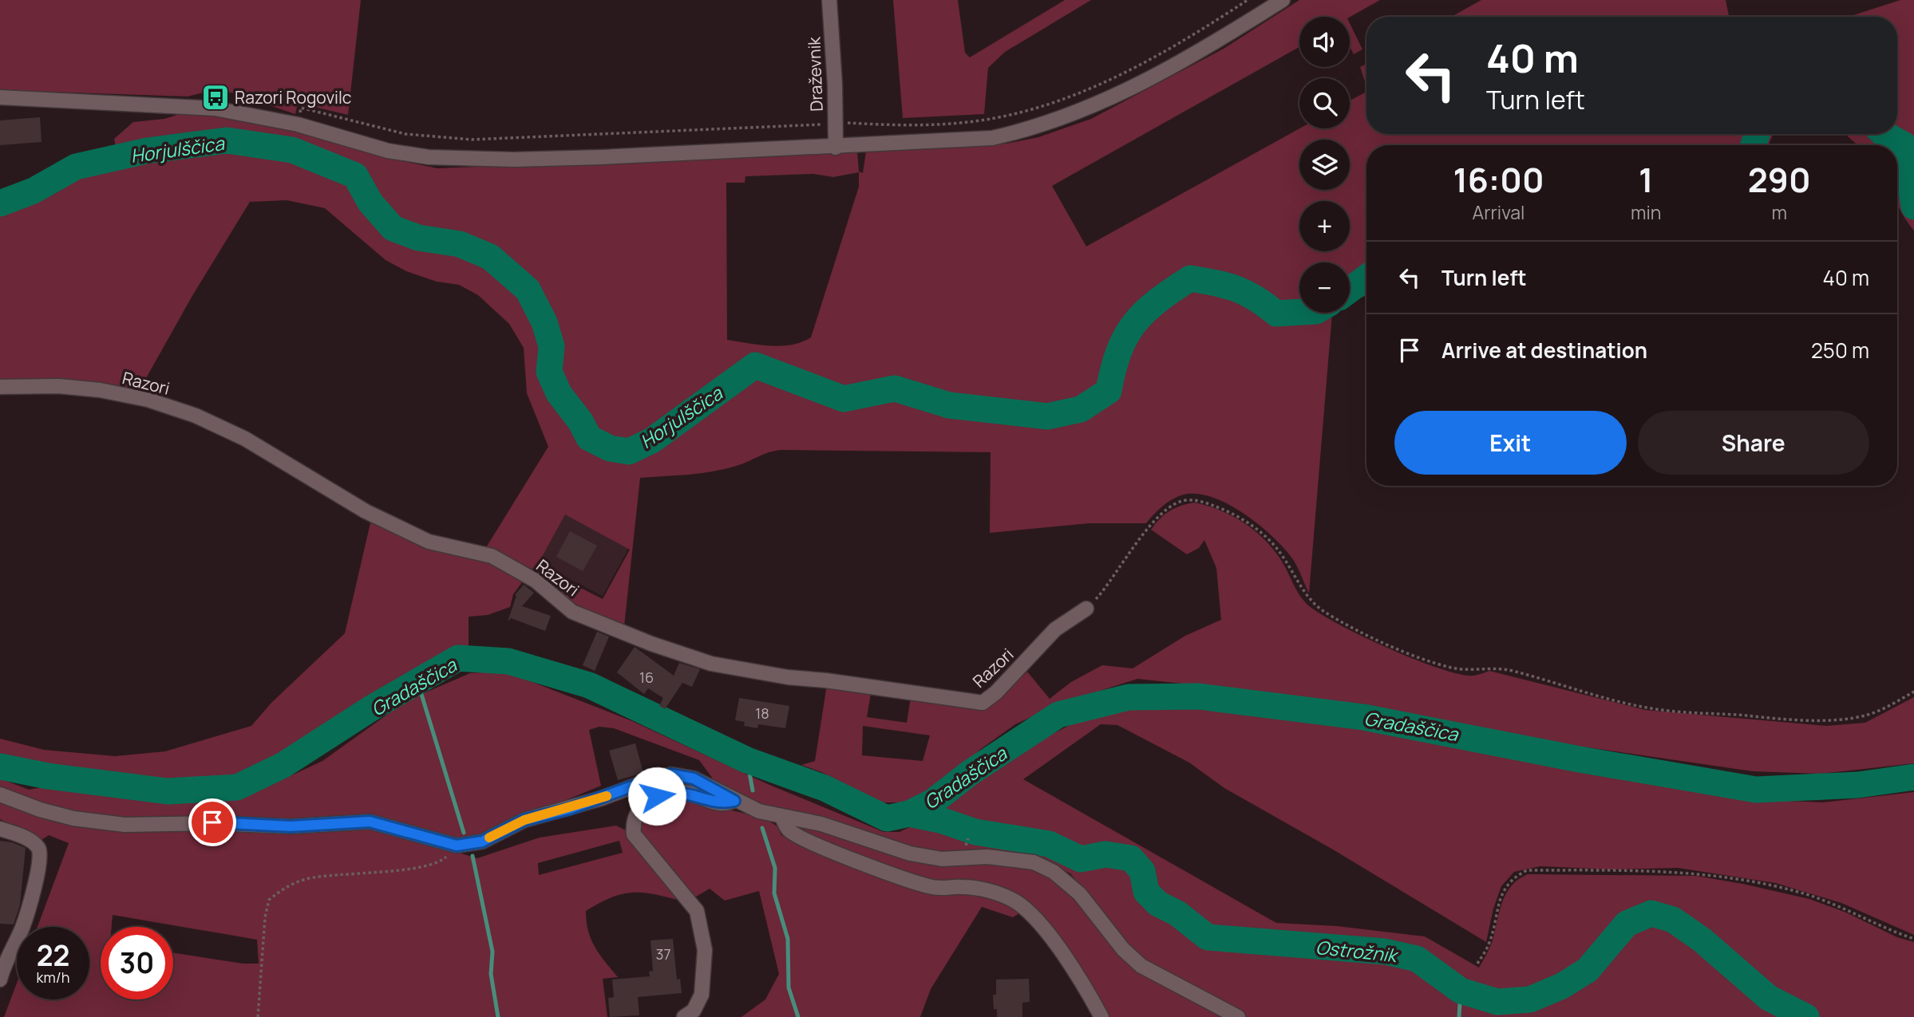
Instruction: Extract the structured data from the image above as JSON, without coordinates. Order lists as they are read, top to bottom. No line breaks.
{"streets":{"street":["Draževnik","Razori"]},"water":["Horjulščica","Gradaščica","Ostrožnik"],"places":{"bus stop":["Razori Rogovilc"]},"house_numbers":["16","18","37"],"page":{"map_buttons":["+","−"],"turn":["40 m","Turn left"],"eta":["16:00","Arrival","1","min","290","m"],"list":[{"name":"Turn left","value":"40 m"},{"name":"Arrive at destination","value":"250 m"}],"buttons":["Exit","Share"],"speed":"22 km/h","limit":"30"}}
